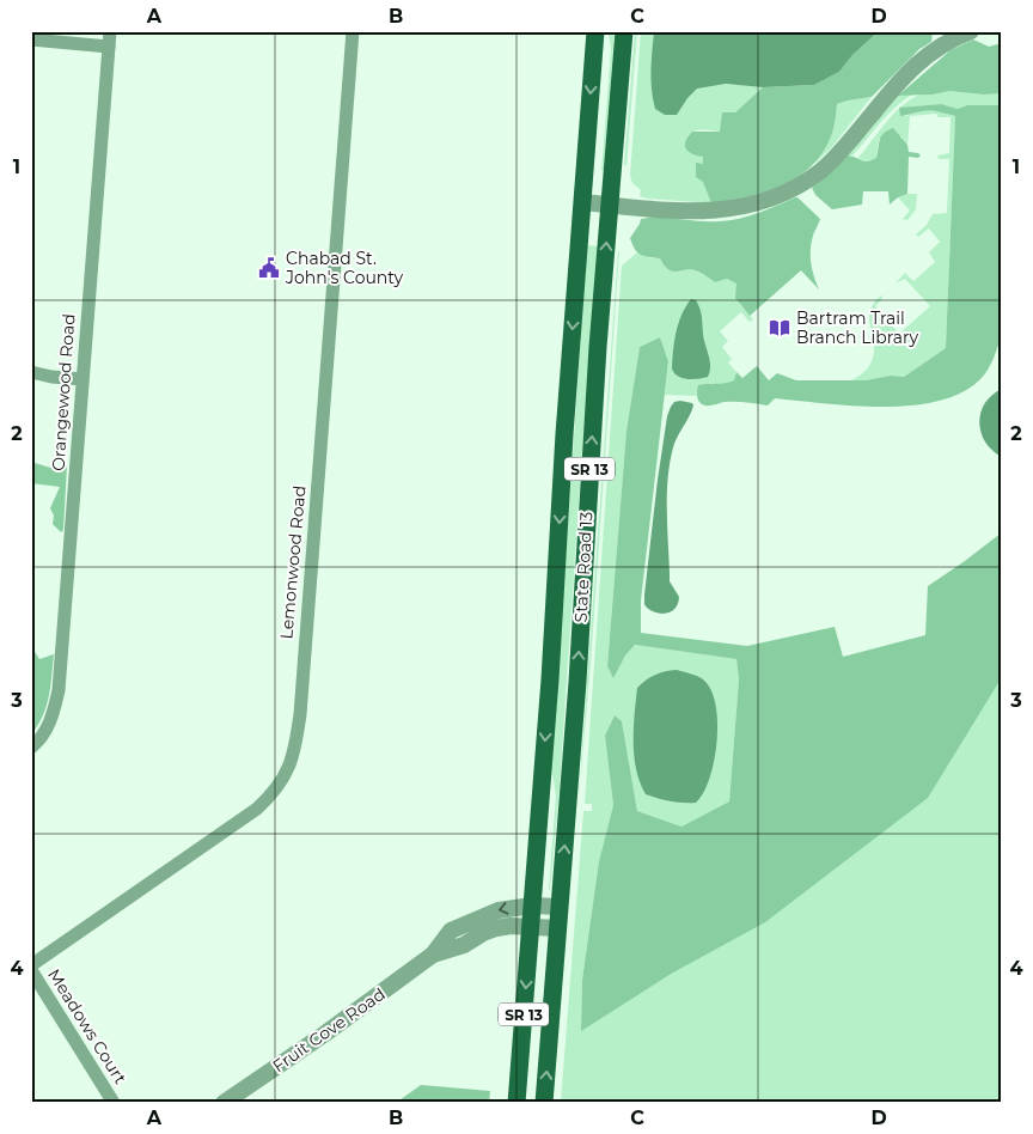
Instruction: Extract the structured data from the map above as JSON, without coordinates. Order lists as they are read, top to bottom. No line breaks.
{"streets":{"main road":["SR 13","State Road 13"],"street":["Orangewood Road","Lemonwood Road","Meadows Court","Fruit Cove Road"]},"crossings":[["Lemonwood Road","Meadows Court"],["State Road 13","Fruit Cove Road"]],"places":{"public building":["Chabad St. John's County"],"library":["Bartram Trail Branch Library"]},"grid":{"columns":["A","B","C","D"],"rows":["1","2","3","4"]}}
